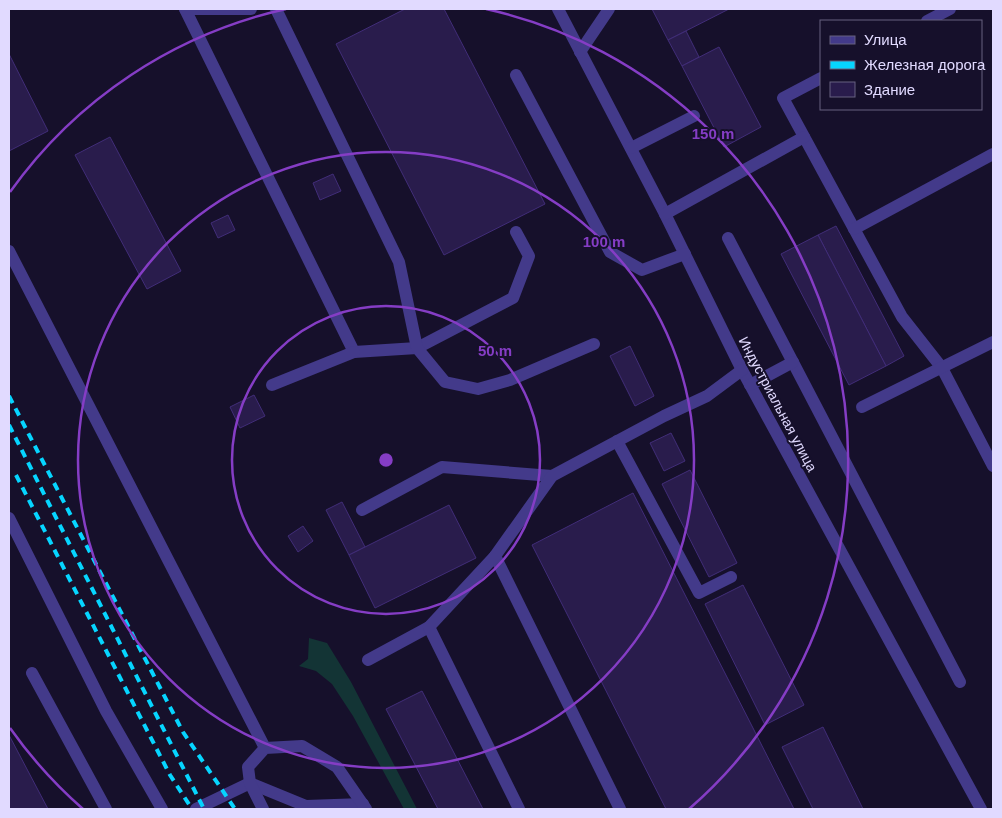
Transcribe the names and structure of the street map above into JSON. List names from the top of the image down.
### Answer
{
  "streets": {
    "street": ["Индустриальная улица"]
  },
  "legend": ["Улица", "Железная дорога", "Здание"],
  "rings": ["150 m", "100 m", "50 m"]
}
